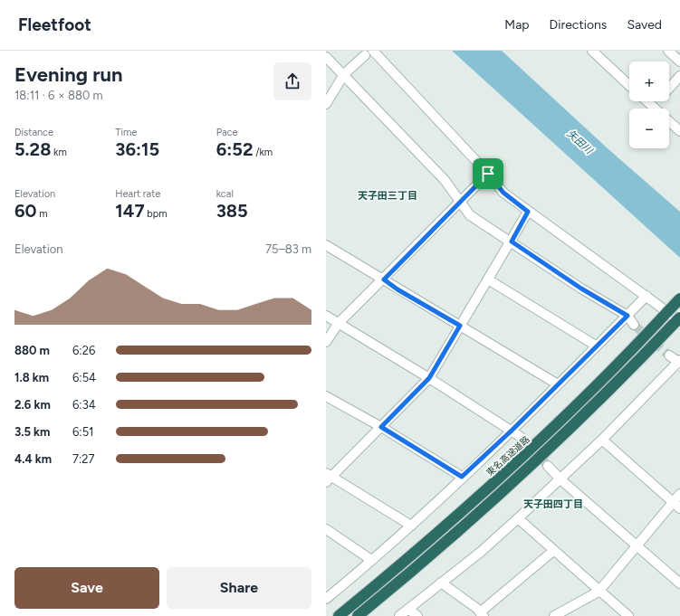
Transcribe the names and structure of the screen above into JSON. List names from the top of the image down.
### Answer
{
  "streets": {
    "highway": ["東名高速道路"]
  },
  "districts": ["天子田三丁目", "天子田四丁目"],
  "water": ["矢田川"],
  "page": {
    "header": "Fleetfoot",
    "nav": ["Map", "Directions", "Saved"],
    "heading": ["Evening run", "18:11 · 6 × 880 m"],
    "map_buttons": ["+", "−"],
    "stats": [
      ["Distance", "5.28 km"],
      ["Time", "36:15"],
      ["Pace", "6:52 /km"],
      ["Elevation", "60 m"],
      ["Heart rate", "147 bpm"],
      ["kcal", "385"]
    ],
    "chart": ["Elevation", "75–83 m"],
    "list": [
      {
        "name": "880 m",
        "note": "6:26"
      },
      {
        "name": "1.8 km",
        "note": "6:54"
      },
      {
        "name": "2.6 km",
        "note": "6:34"
      },
      {
        "name": "3.5 km",
        "note": "6:51"
      },
      {
        "name": "4.4 km",
        "note": "7:27"
      }
    ],
    "buttons": ["Save", "Share"]
  }
}
